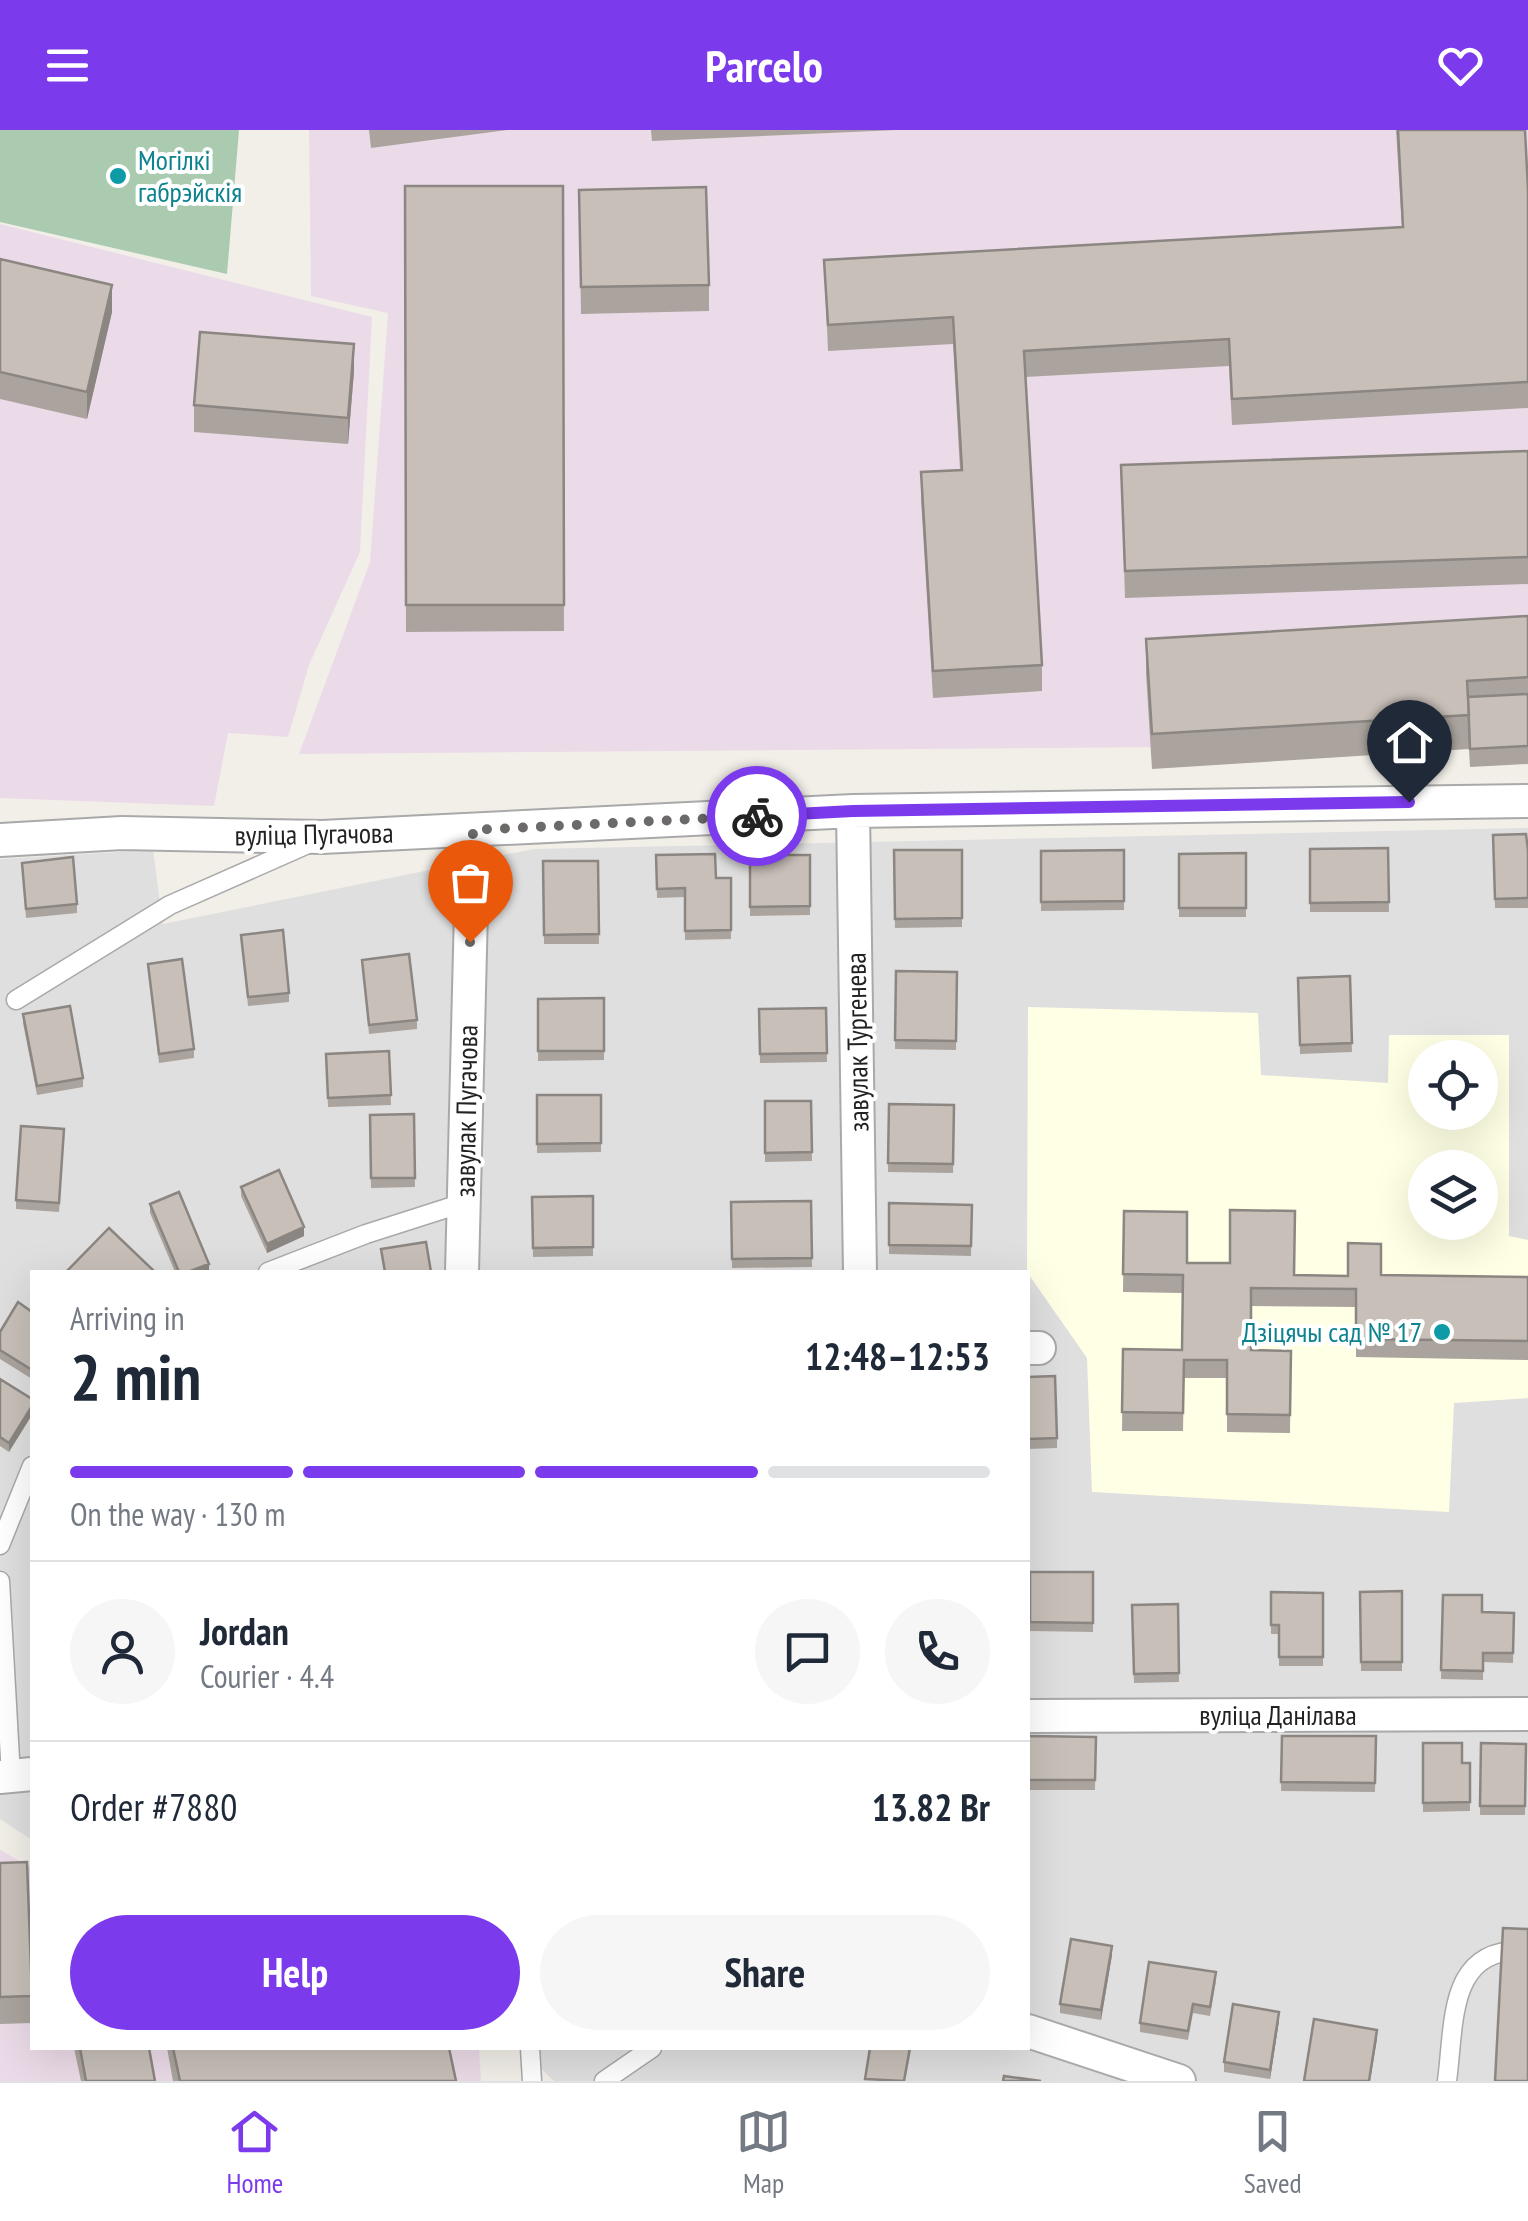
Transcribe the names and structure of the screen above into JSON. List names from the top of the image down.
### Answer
{
  "streets": {
    "street": [
      "вуліца Пугачова",
      "завулак Тургенева",
      "завулак Пугачова",
      "вуліца Данілава"
    ]
  },
  "crossings": [
    ["вуліца Пугачова", "завулак Тургенева"],
    ["вуліца Пугачова", "завулак Пугачова"]
  ],
  "places": ["Могілкі габрэйскія", "Дзіцячы сад № 17"],
  "page": {
    "header": "Parcelo",
    "heading": ["2 min", "Arriving in", "12:48–12:53"],
    "panel": [
      "Jordan",
      "Courier · 4.4",
      "Order #7880",
      "13.82 Br"
    ],
    "bar": "On the way · 130 m",
    "buttons": ["Help", "Share"],
    "tabs": ["Home", "Map", "Saved"]
  }
}
